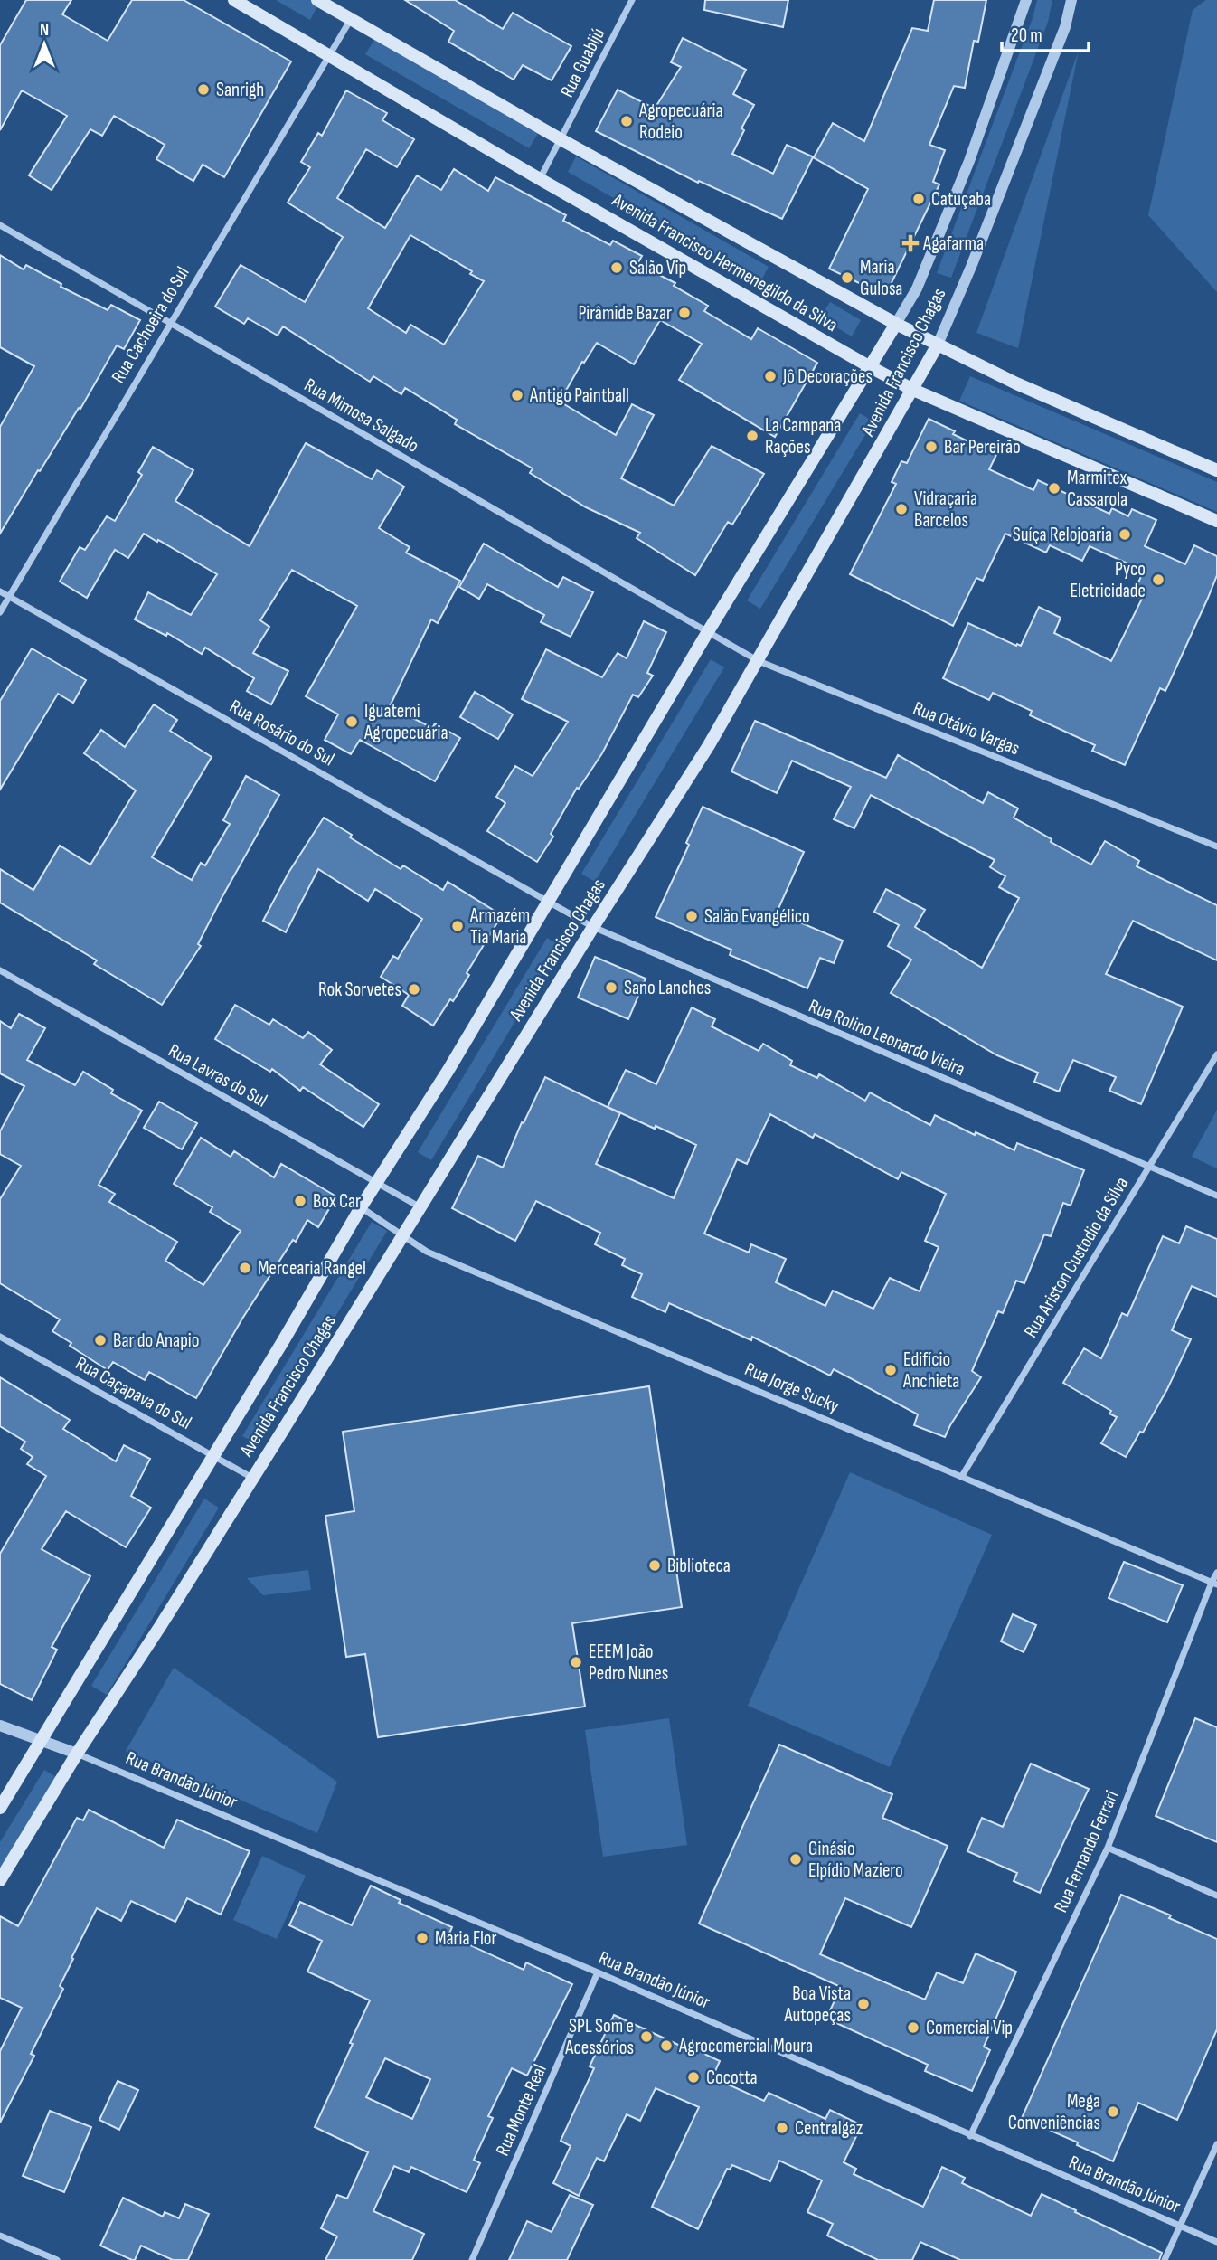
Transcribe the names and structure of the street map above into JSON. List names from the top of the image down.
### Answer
{
  "streets": {
    "main road": ["Avenida Francisco Hermenegildo da Silva", "Avenida Francisco Chagas"],
    "street": [
      "Rua Guabijú",
      "Rua Cachoeira do Sul",
      "Rua Mimosa Salgado",
      "Rua Otávio Vargas",
      "Rua Rosário do Sul",
      "Rua Rolino Leonardo Vieira",
      "Rua Lavras do Sul",
      "Rua Ariston Custodio da Silva",
      "Rua Jorge Sucky",
      "Rua Caçapava do Sul",
      "Rua Brandão Júnior",
      "Rua Fernando Ferrari",
      "Rua Monte Real"
    ]
  },
  "crossings": [
    ["Rua Guabijú", "Avenida Francisco Hermenegildo da Silva"],
    ["Avenida Francisco Hermenegildo da Silva", "Rua Cachoeira do Sul"],
    ["Avenida Francisco Hermenegildo da Silva", "Avenida Francisco Chagas"],
    ["Rua Cachoeira do Sul", "Rua Mimosa Salgado"],
    ["Rua Cachoeira do Sul", "Rua Rosário do Sul"],
    ["Avenida Francisco Chagas", "Rua Mimosa Salgado"],
    ["Avenida Francisco Chagas", "Rua Otávio Vargas"],
    ["Avenida Francisco Chagas", "Rua Rosário do Sul"],
    ["Avenida Francisco Chagas", "Rua Rolino Leonardo Vieira"],
    ["Avenida Francisco Chagas", "Rua Lavras do Sul"],
    ["Avenida Francisco Chagas", "Rua Jorge Sucky"],
    ["Avenida Francisco Chagas", "Rua Caçapava do Sul"],
    ["Avenida Francisco Chagas", "Rua Brandão Júnior"],
    ["Rua Mimosa Salgado", "Rua Otávio Vargas"],
    ["Rua Rosário do Sul", "Rua Rolino Leonardo Vieira"],
    ["Rua Rolino Leonardo Vieira", "Rua Ariston Custodio da Silva"],
    ["Rua Ariston Custodio da Silva", "Rua Jorge Sucky"],
    ["Rua Jorge Sucky", "Rua Fernando Ferrari"],
    ["Rua Brandão Júnior", "Rua Fernando Ferrari"],
    ["Rua Brandão Júnior", "Rua Monte Real"]
  ],
  "places": {
    "other": [
      "Sanrigh",
      "Agropecuária Rodeio",
      "Catuçaba",
      "Salão Vip",
      "Maria Gulosa",
      "Pirâmide Bazar",
      "Jô Decorações",
      "Antigo Paintball",
      "La Campana Rações",
      "Bar Pereirão",
      "Marmitex Cassarola",
      "Vidraçaria Barcelos",
      "Suíça Relojoaria",
      "Pyco Eletricidade",
      "Iguatemi Agropecuária",
      "Salão Evangélico",
      "Armazém Tia Maria",
      "Sano Lanches",
      "Rok Sorvetes",
      "Box Car",
      "Mercearia Rangel",
      "Bar do Anapio",
      "Edifício Anchieta",
      "Biblioteca",
      "EEEM João Pedro Nunes",
      "Ginásio Elpídio Maziero",
      "Maria Flor",
      "Boa Vista Autopeças",
      "Comercial Vip",
      "SPL Som e Acessórios",
      "Agrocomercial Moura",
      "Cocotta",
      "Mega Conveniências",
      "Centralgaz"
    ],
    "health": ["Agafarma"]
  },
  "scale_bar": "20 m",
  "north": "top"
}
